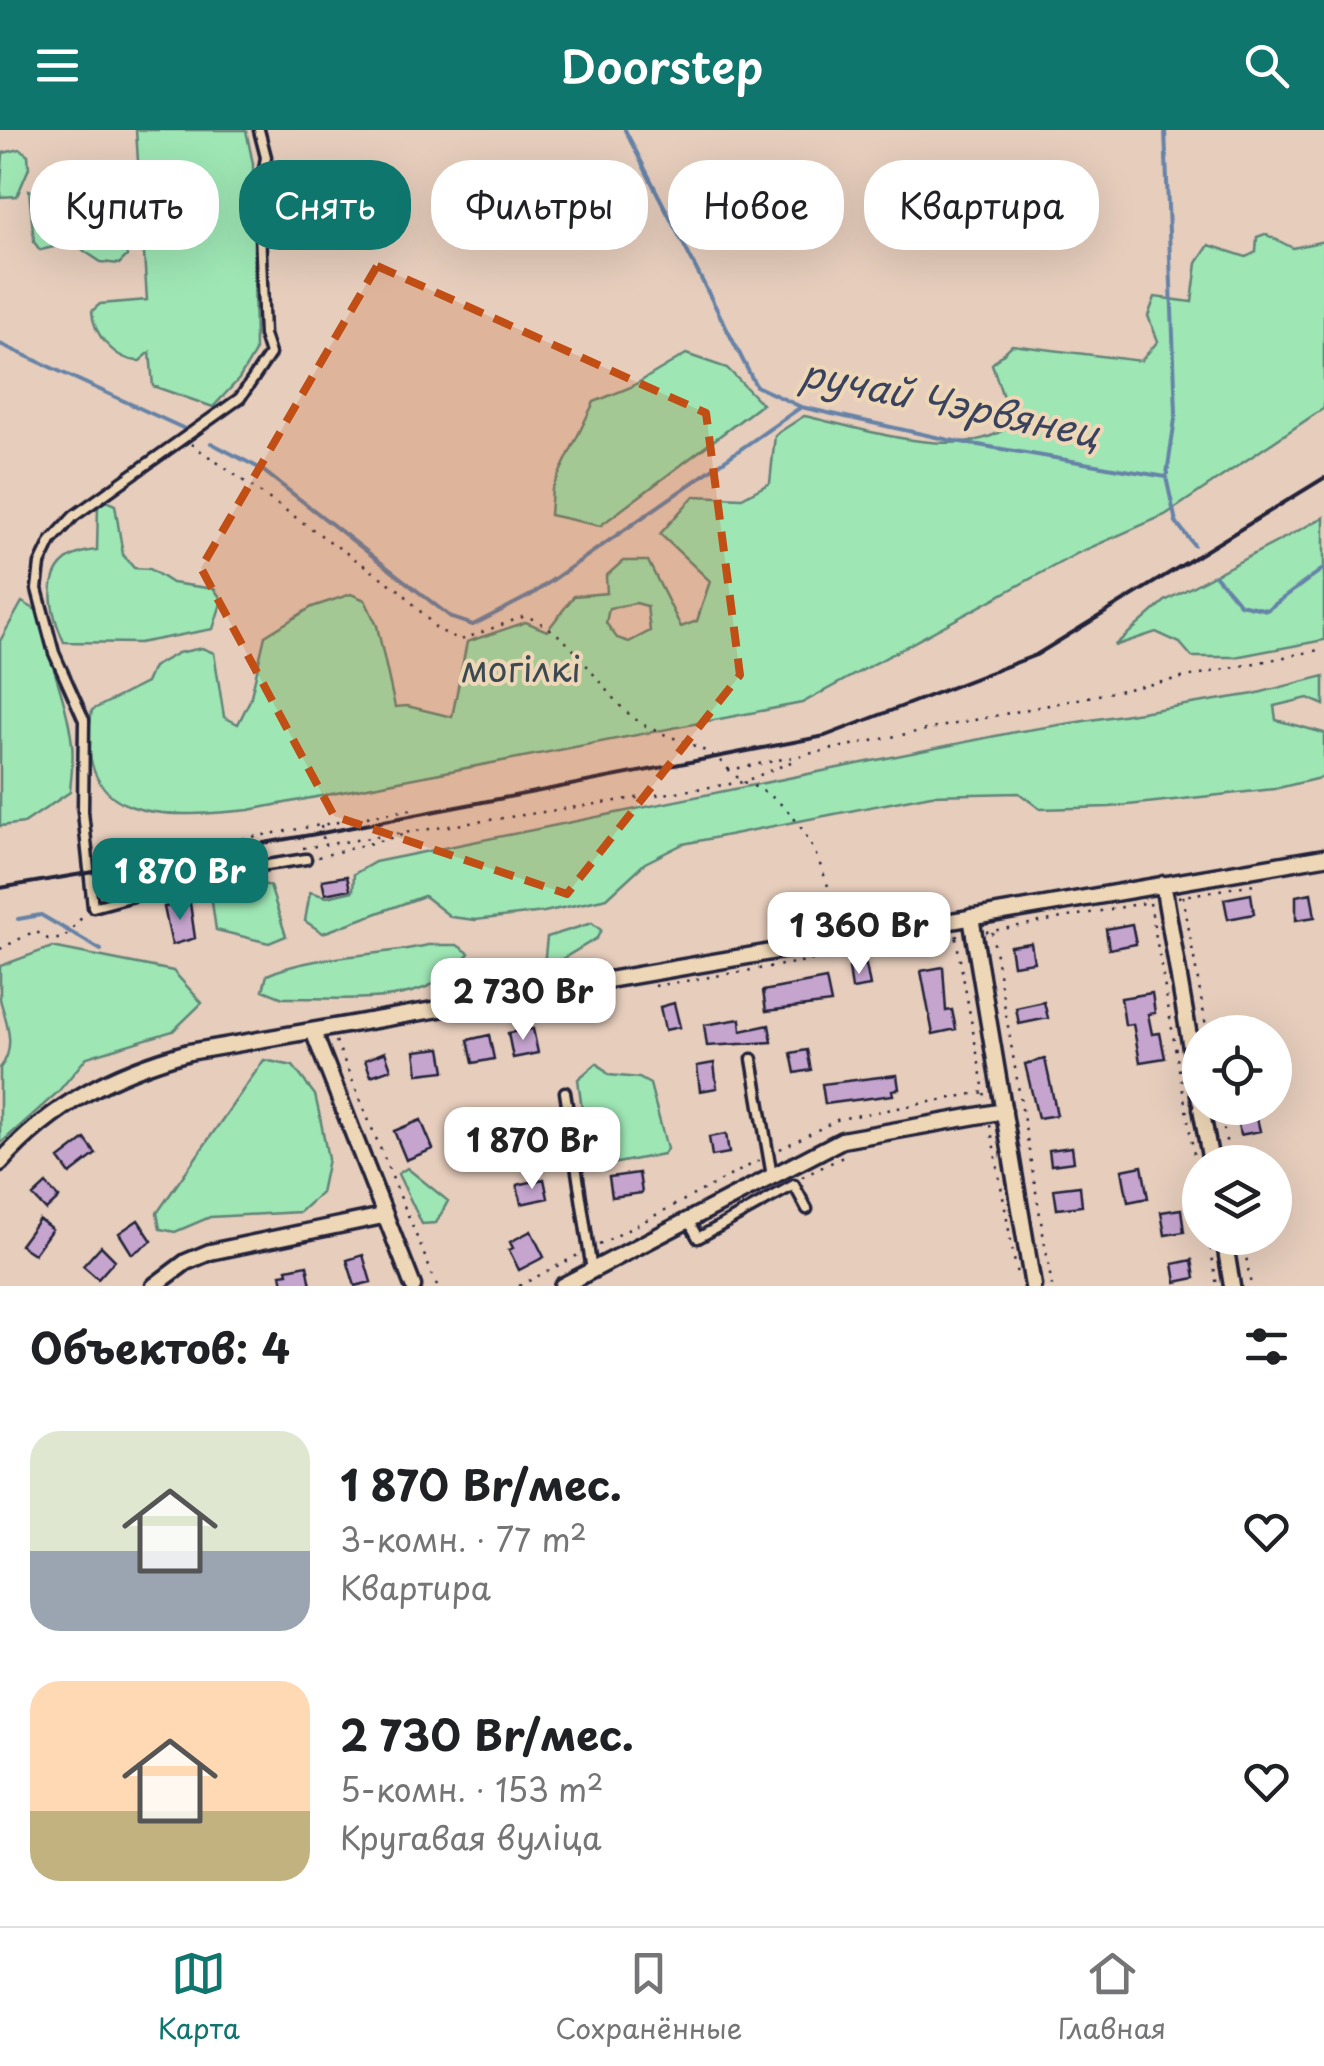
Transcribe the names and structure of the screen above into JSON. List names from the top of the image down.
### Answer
{
  "water": ["ручай Чэрвянец"],
  "parks": ["могілкі"],
  "page": {
    "header": "Doorstep",
    "chip": [
      "Купить",
      "Снять",
      "Фильтры",
      "Новое",
      "Квартира"
    ],
    "price": [
      "1 870 Br",
      "1 360 Br",
      "2 730 Br",
      "1 870 Br"
    ],
    "heading": "Объектов: 4",
    "list": [
      {
        "name": "1 870 Br/мес.",
        "note": "3-комн. · 77 m² · Квартира"
      },
      {
        "name": "2 730 Br/мес.",
        "note": "5-комн. · 153 m² · Кругавая вуліца"
      }
    ],
    "tabs": ["Карта", "Сохранённые", "Главная"]
  }
}
